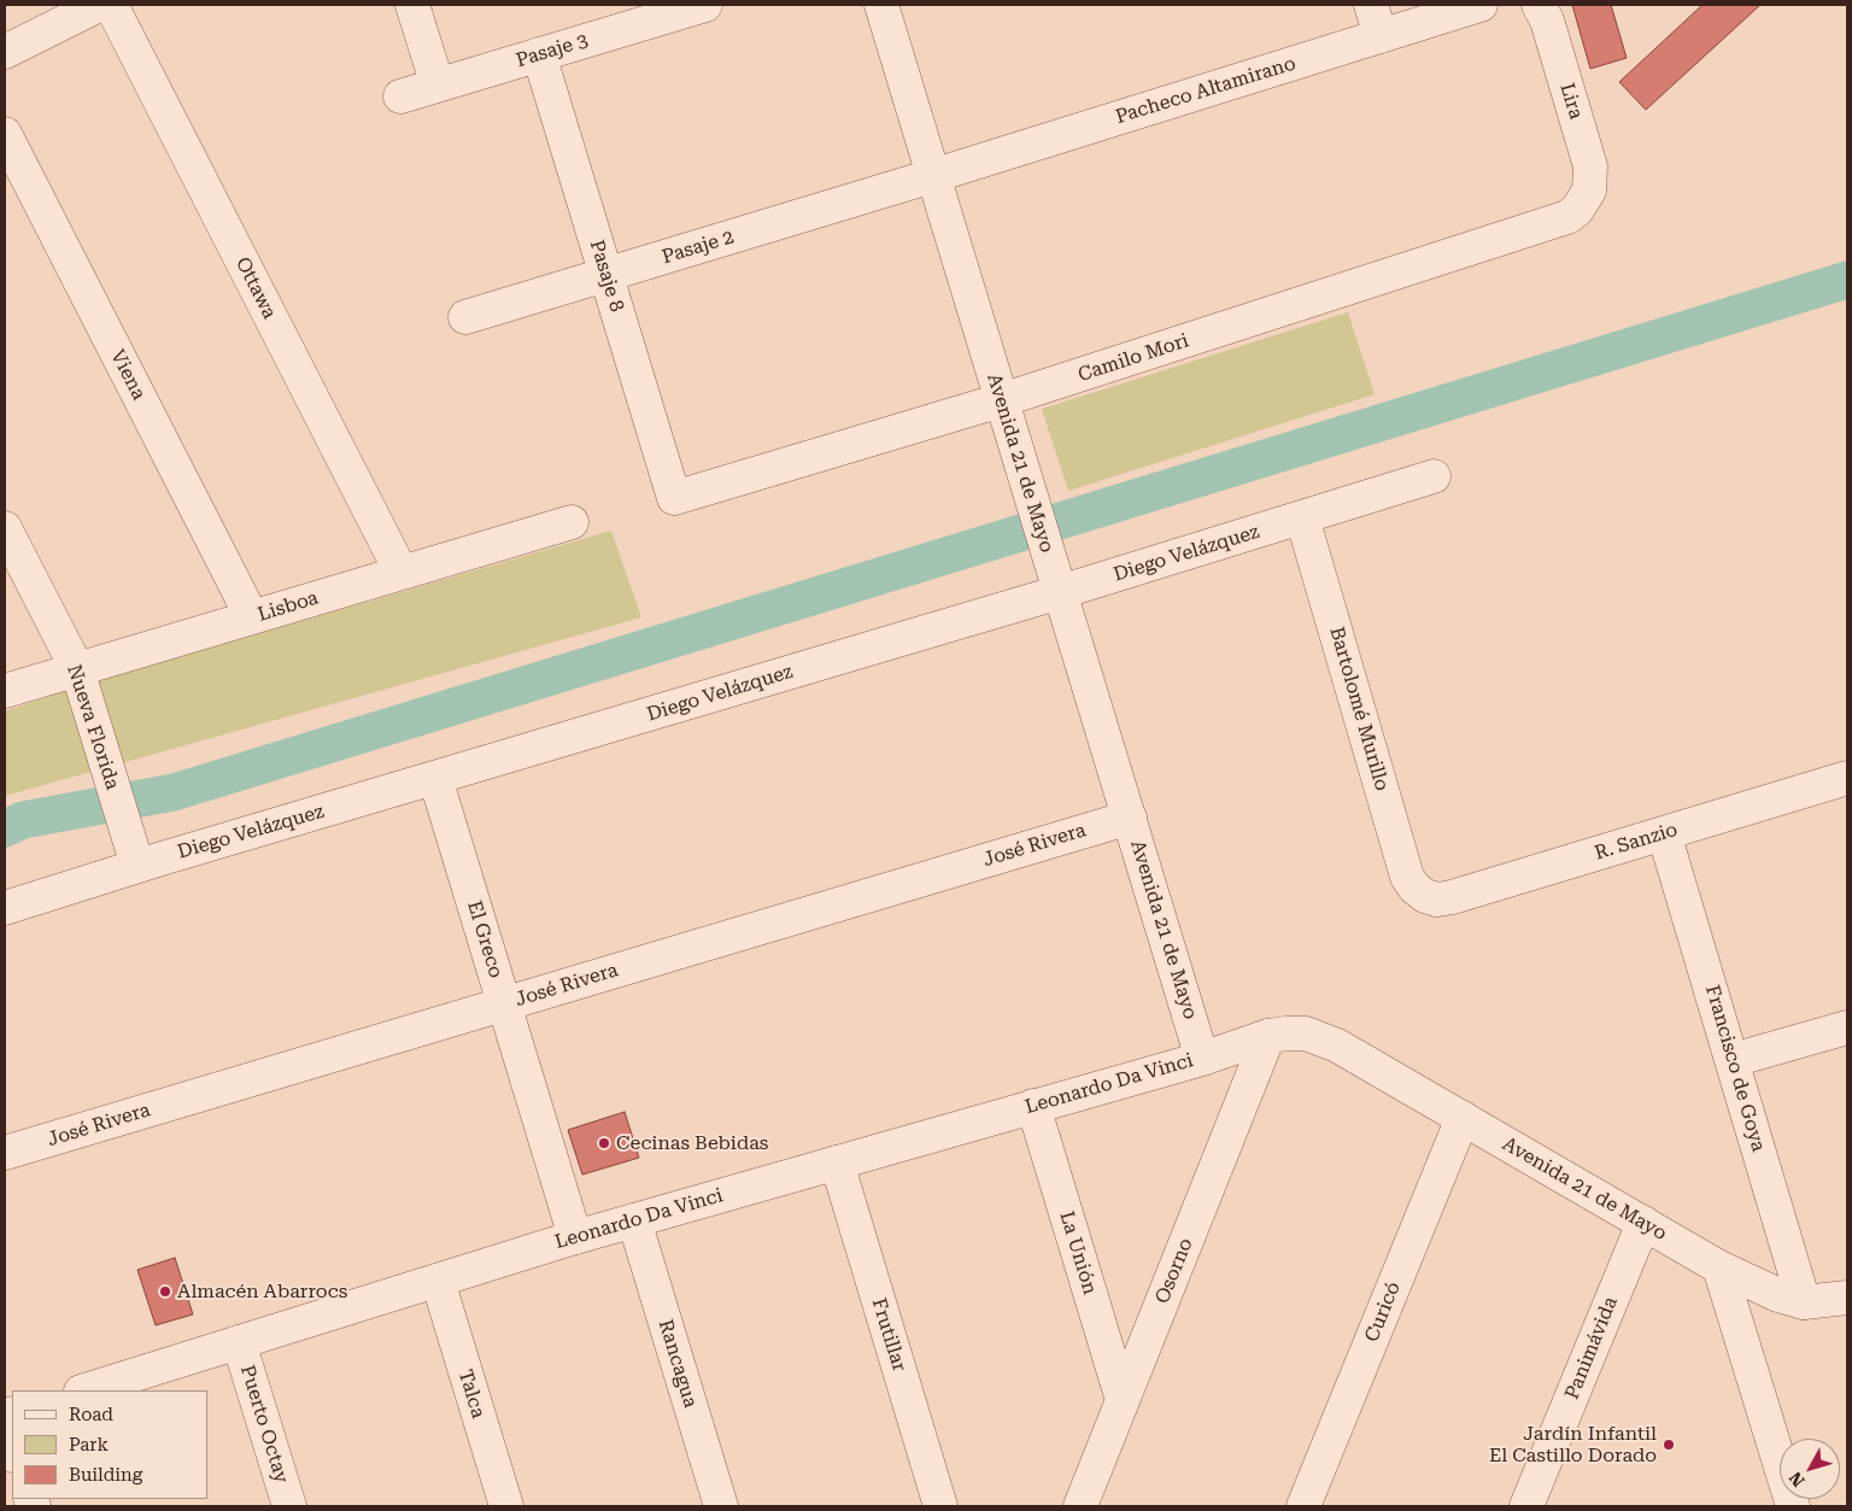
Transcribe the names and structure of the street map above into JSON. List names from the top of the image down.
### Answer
{
  "streets": {
    "street": [
      "Pasaje 3",
      "Pacheco Altamirano",
      "Lira",
      "Pasaje 2",
      "Pasaje 8",
      "Ottawa",
      "Camilo Mori",
      "Viena",
      "Avenida 21 de Mayo",
      "Diego Velázquez",
      "Lisboa",
      "Bartolomé Murillo",
      "Nueva Florida",
      "R. Sanzio",
      "José Rivera",
      "El Greco",
      "Francisco de Goya",
      "Leonardo Da Vinci",
      "La Unión",
      "Osorno",
      "Curicó",
      "Frutillar",
      "Panimávida",
      "Rancagua",
      "Talca",
      "Puerto Octay"
    ]
  },
  "crossings": [
    ["Pasaje 3", "Pasaje 8"],
    ["Pacheco Altamirano", "Pasaje 2"],
    ["Pacheco Altamirano", "Avenida 21 de Mayo"],
    ["Lira", "Camilo Mori"],
    ["Pasaje 2", "Pasaje 8"],
    ["Pasaje 2", "Avenida 21 de Mayo"],
    ["Pasaje 8", "Camilo Mori"],
    ["Ottawa", "Lisboa"],
    ["Camilo Mori", "Avenida 21 de Mayo"],
    ["Viena", "Lisboa"],
    ["Avenida 21 de Mayo", "Diego Velázquez"],
    ["Avenida 21 de Mayo", "José Rivera"],
    ["Avenida 21 de Mayo", "Francisco de Goya"],
    ["Avenida 21 de Mayo", "Leonardo Da Vinci"],
    ["Avenida 21 de Mayo", "Osorno"],
    ["Avenida 21 de Mayo", "Curicó"],
    ["Avenida 21 de Mayo", "Panimávida"],
    ["Diego Velázquez", "Bartolomé Murillo"],
    ["Diego Velázquez", "Nueva Florida"],
    ["Diego Velázquez", "El Greco"],
    ["Lisboa", "Nueva Florida"],
    ["Bartolomé Murillo", "R. Sanzio"],
    ["R. Sanzio", "Francisco de Goya"],
    ["José Rivera", "El Greco"],
    ["El Greco", "Leonardo Da Vinci"],
    ["Leonardo Da Vinci", "La Unión"],
    ["Leonardo Da Vinci", "Frutillar"],
    ["Leonardo Da Vinci", "Rancagua"],
    ["Leonardo Da Vinci", "Talca"],
    ["Leonardo Da Vinci", "Puerto Octay"],
    ["La Unión", "Osorno"]
  ],
  "places": ["Cecinas Bebidas", "Almacén Abarrocs", "Jardín Infantil El Castillo Dorado"],
  "legend": ["Road", "Park", "Building"],
  "north": "bottom left"
}
